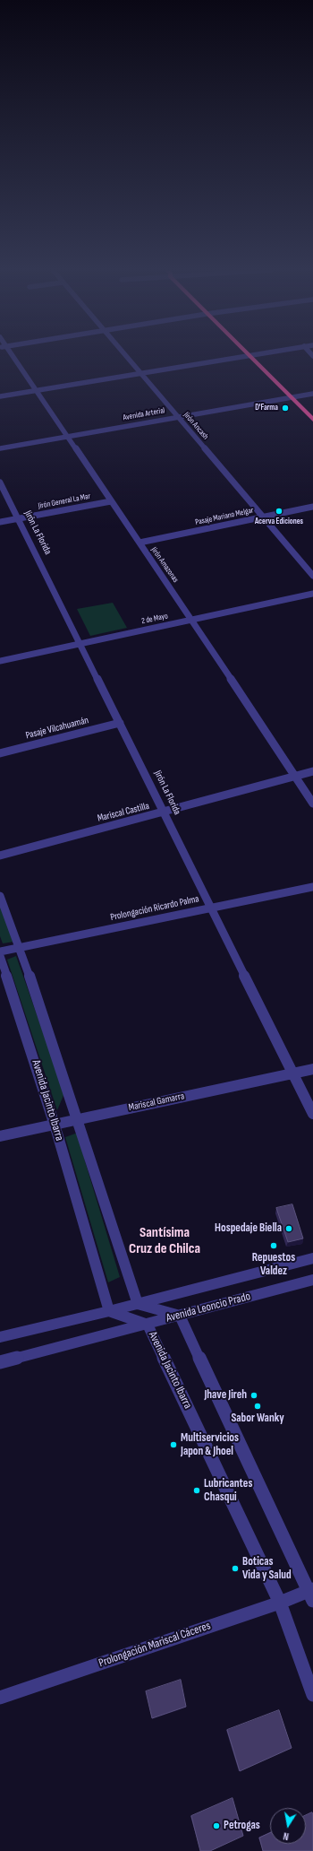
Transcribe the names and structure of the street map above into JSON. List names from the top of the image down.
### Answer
{
  "streets": {
    "street": [
      "Avenida Arterial",
      "Jirón Ancash",
      "Jirón General La Mar",
      "Pasaje Mariano Melgar",
      "Jirón La Florida",
      "Jirón Amazonas",
      "2 de Mayo",
      "Pasaje Vilcahuamán",
      "Mariscal Castilla",
      "Prolongación Ricardo Palma",
      "Avenida Jacinto Ibarra",
      "Mariscal Gamarra",
      "Avenida Leoncio Prado",
      "Prolongación Mariscal Cáceres"
    ]
  },
  "crossings": [
    ["Avenida Arterial", "Jirón Ancash"],
    ["Avenida Arterial", "Jirón Amazonas"],
    ["Jirón Ancash", "Pasaje Mariano Melgar"],
    ["Jirón General La Mar", "Jirón La Florida"],
    ["Jirón General La Mar", "Jirón Amazonas"],
    ["Pasaje Mariano Melgar", "Jirón Amazonas"],
    ["Jirón La Florida", "2 de Mayo"],
    ["Jirón La Florida", "Pasaje Vilcahuamán"],
    ["Jirón La Florida", "Mariscal Castilla"],
    ["Jirón La Florida", "Prolongación Ricardo Palma"],
    ["Jirón La Florida", "Mariscal Gamarra"],
    ["Jirón Amazonas", "2 de Mayo"],
    ["Jirón Amazonas", "Mariscal Castilla"],
    ["Avenida Jacinto Ibarra", "Mariscal Gamarra"],
    ["Avenida Jacinto Ibarra", "Avenida Leoncio Prado"],
    ["Avenida Jacinto Ibarra", "Prolongación Mariscal Cáceres"]
  ],
  "districts": ["Santísima Cruz de Chilca"],
  "places": [
    "D'Farma",
    "Acerva Ediciones",
    "Hospedaje Biella",
    "Repuestos Valdez",
    "Jhave Jireh",
    "Sabor Wanky",
    "Multiservicios Japon & Jhoel",
    "Lubricantes Chasqui",
    "Boticas Vida y Salud",
    "Petrogas"
  ],
  "north": "bottom"
}
